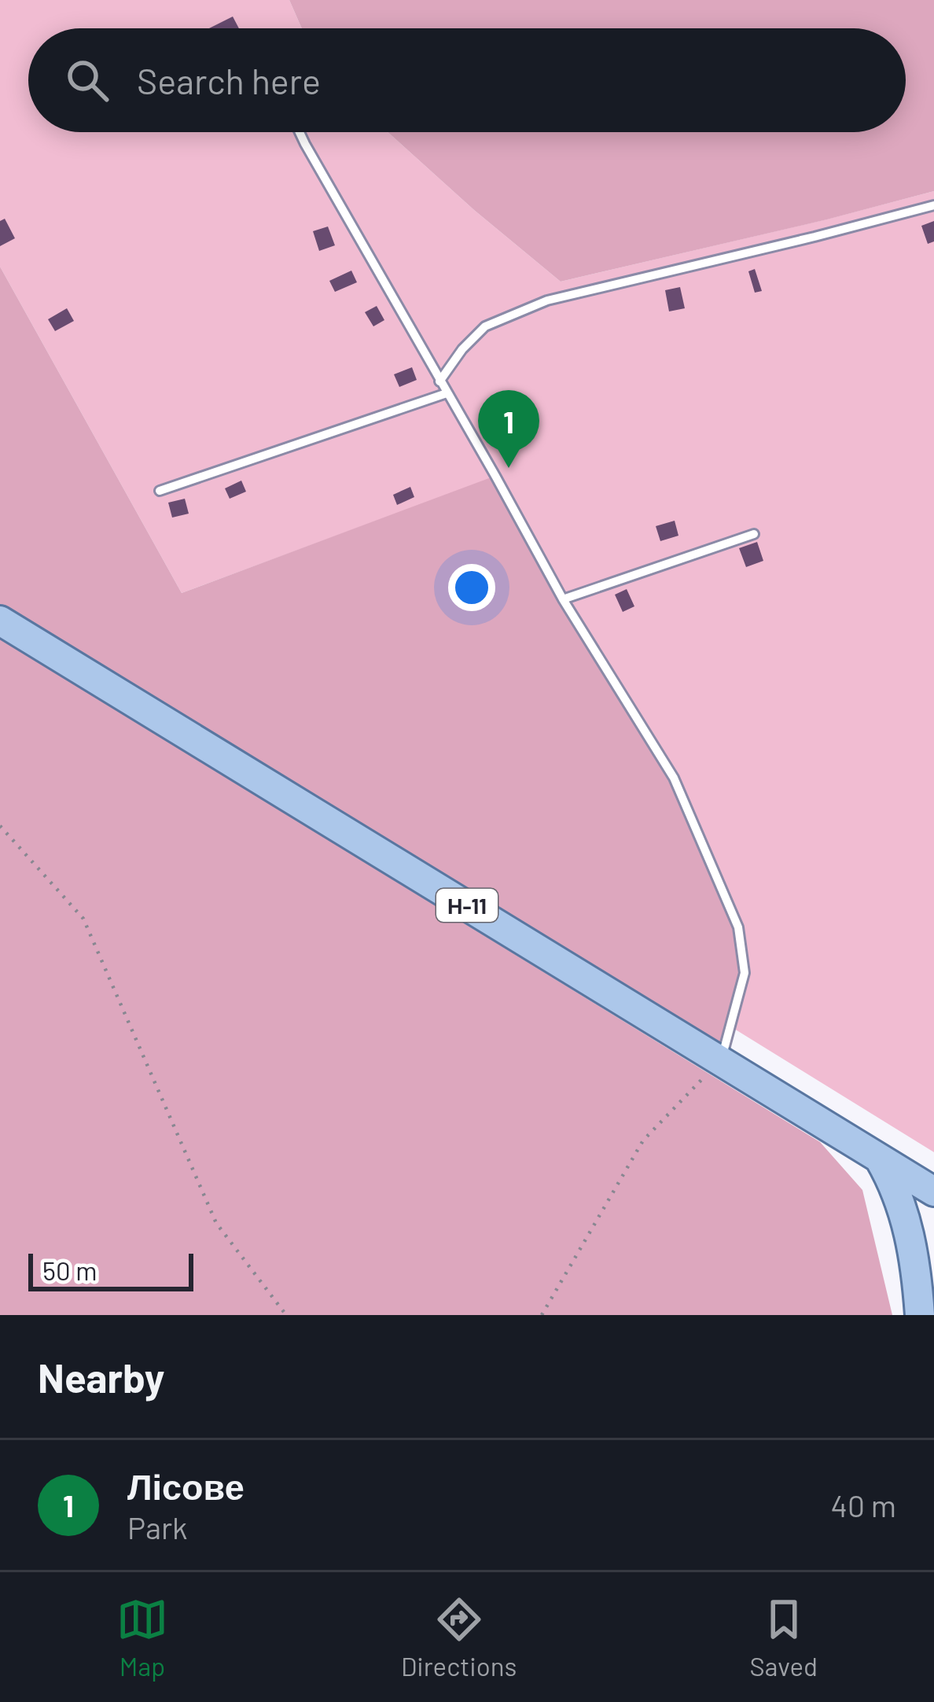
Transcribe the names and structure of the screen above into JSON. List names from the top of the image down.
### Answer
{
  "streets": {
    "main road": ["Н-11"]
  },
  "scale_bar": "50 m",
  "page": {
    "search": "Search here",
    "pins": "1",
    "scale": "50 m",
    "heading": "Nearby",
    "list": [
      {
        "mark": "1",
        "name": "Лісове",
        "note": "Park",
        "value": "40 m"
      }
    ],
    "nav": ["Map", "Directions", "Saved"]
  }
}
